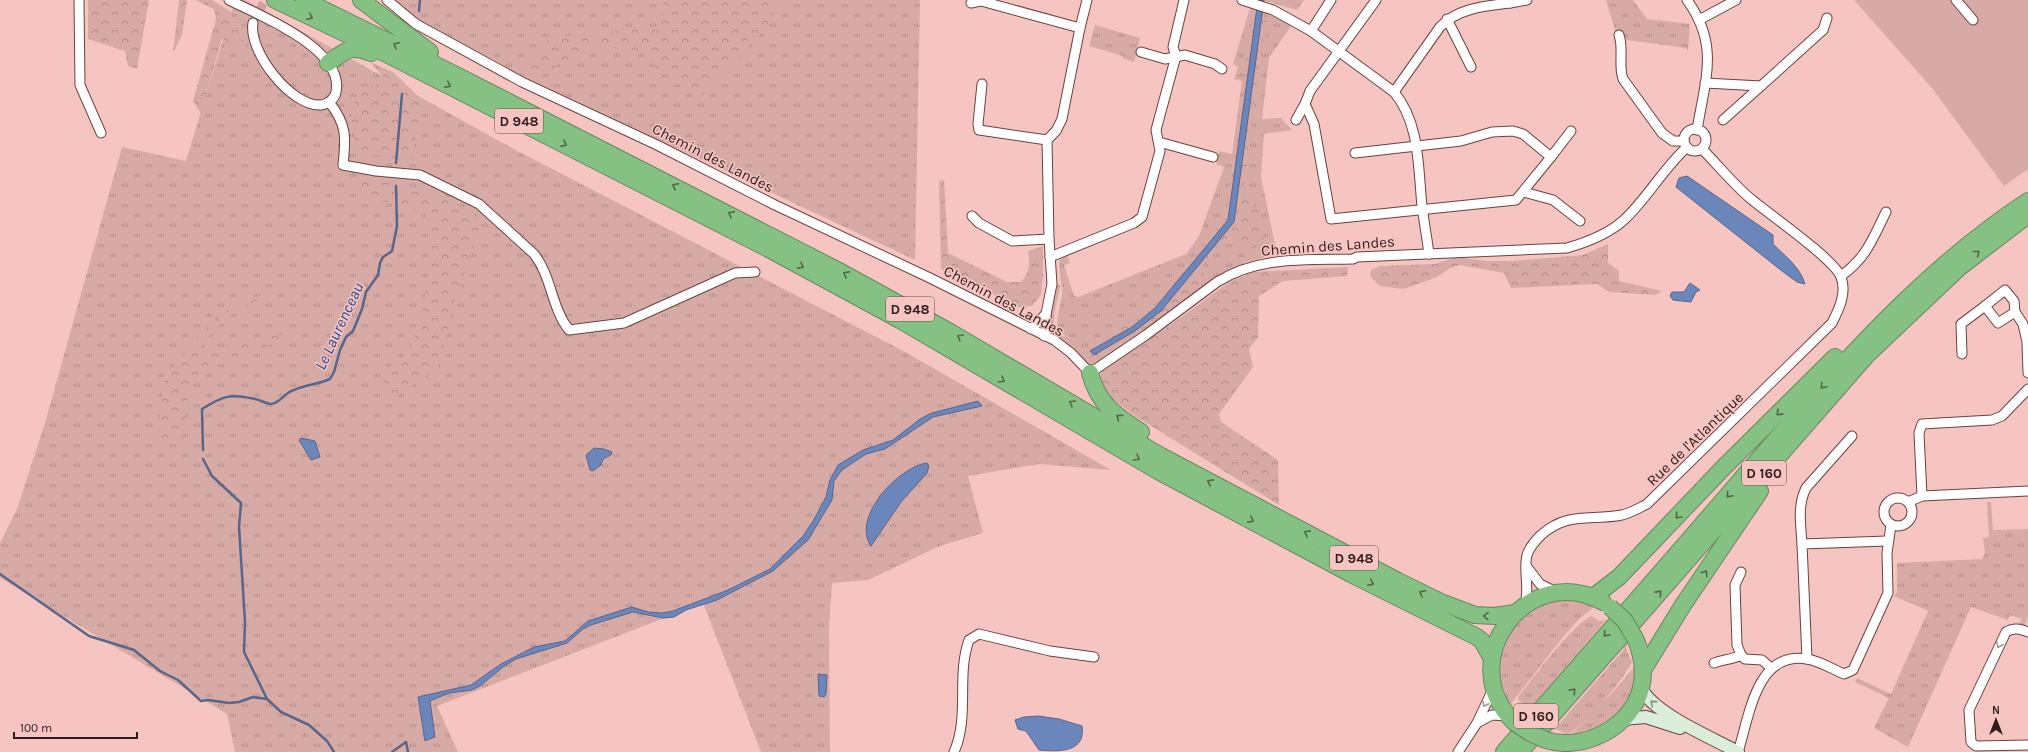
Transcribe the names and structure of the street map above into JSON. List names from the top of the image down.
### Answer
{
  "streets": {
    "highway": ["D 948", "D 160"],
    "street": ["Chemin des Landes", "Rue de l'Atlantique"]
  },
  "crossings": [
    ["D 948", "Rue de l'Atlantique"]
  ],
  "water": ["Le Laurenceau"],
  "scale_bar": "100 m",
  "north": "top"
}
